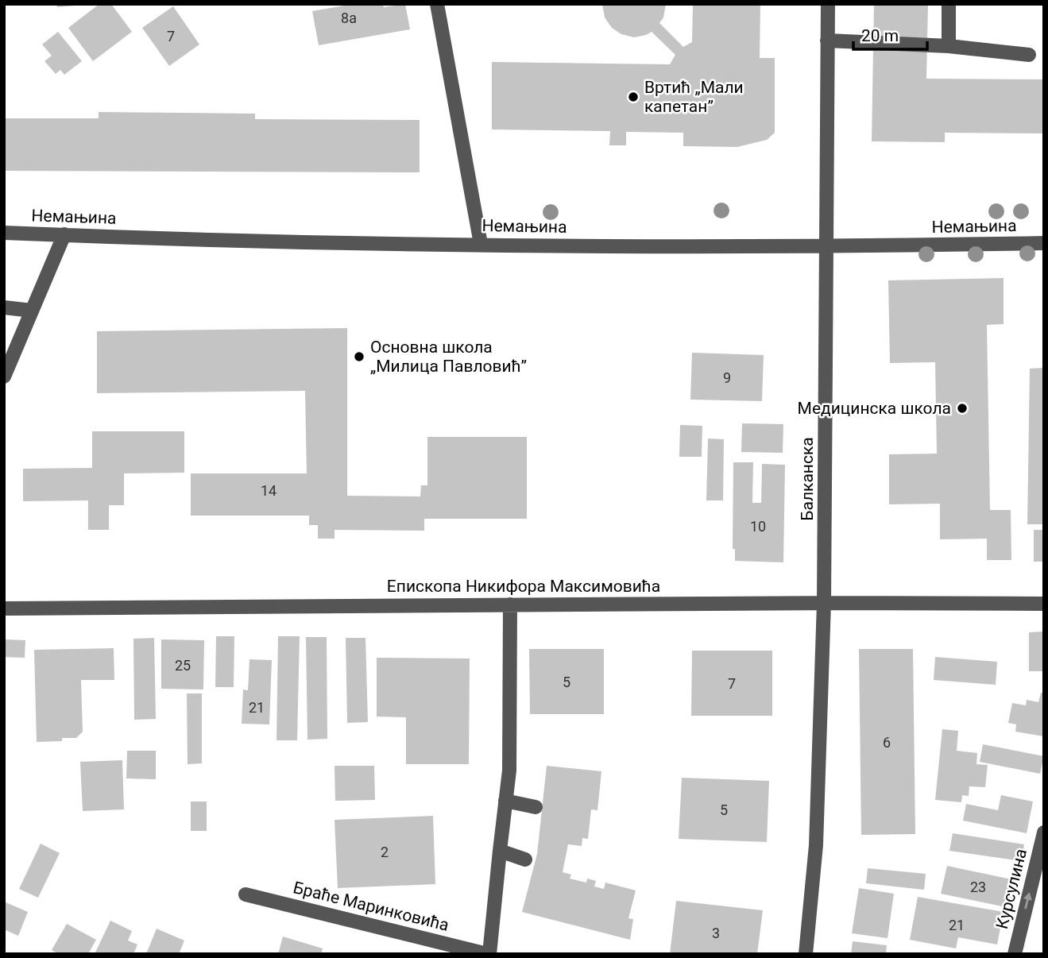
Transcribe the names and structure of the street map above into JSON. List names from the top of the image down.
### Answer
{
  "streets": {
    "street": [
      "Немањина",
      "Балканска",
      "Епископа Никифора Максимовића",
      "Курсулина",
      "Браће Маринковића"
    ]
  },
  "crossings": [
    ["Немањина", "Балканска"],
    ["Балканска", "Епископа Никифора Максимовића"]
  ],
  "one_way": ["Курсулина"],
  "places": ["Вртић „Мали капетан”", "Основна школа „Милица Павловић”", "Медицинска школа"],
  "house_numbers": [
    "8a",
    "7",
    "9",
    "14",
    "10",
    "25",
    "5",
    "7",
    "21",
    "6",
    "5",
    "2",
    "23",
    "21",
    "3"
  ],
  "scale_bar": "20 m"
}
